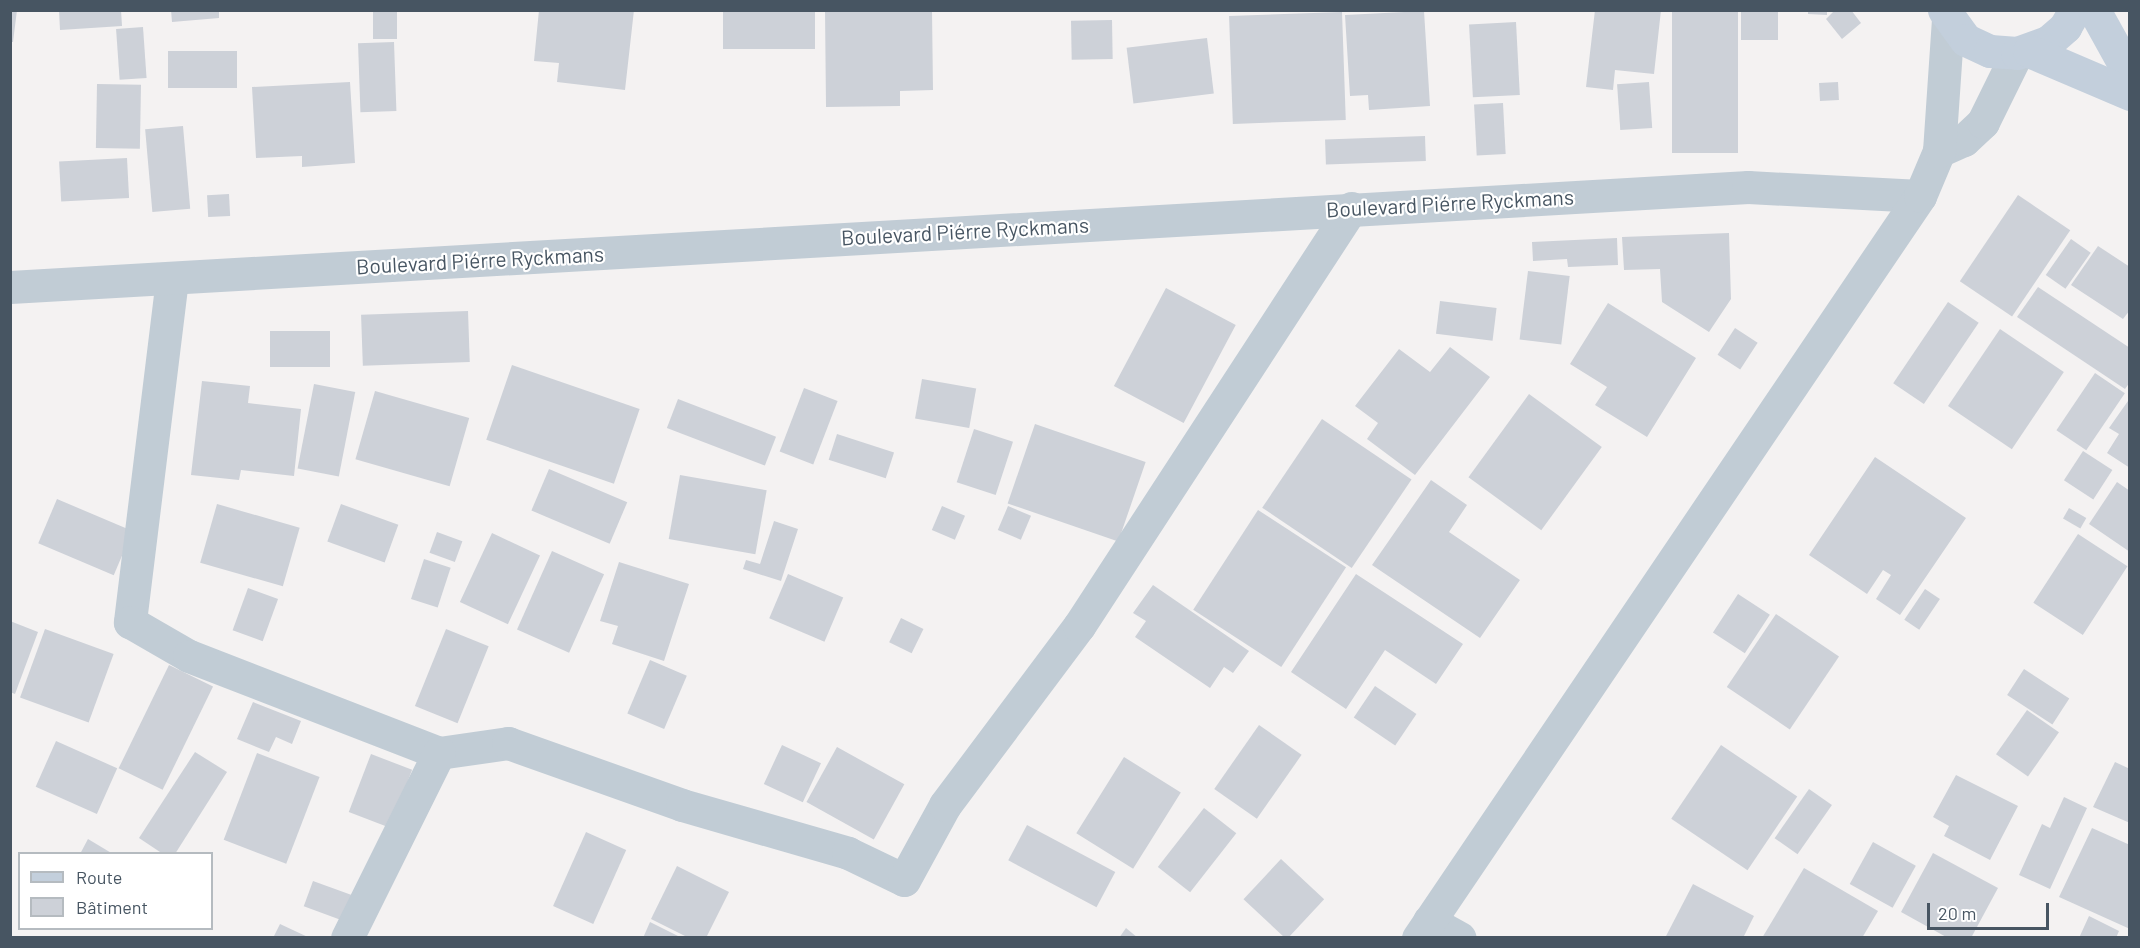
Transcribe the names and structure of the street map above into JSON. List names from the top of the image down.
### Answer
{
  "streets": {
    "street": ["Boulevard Piérre Ryckmans"]
  },
  "legend": ["Route", "Bâtiment"],
  "scale_bar": "20 m"
}
